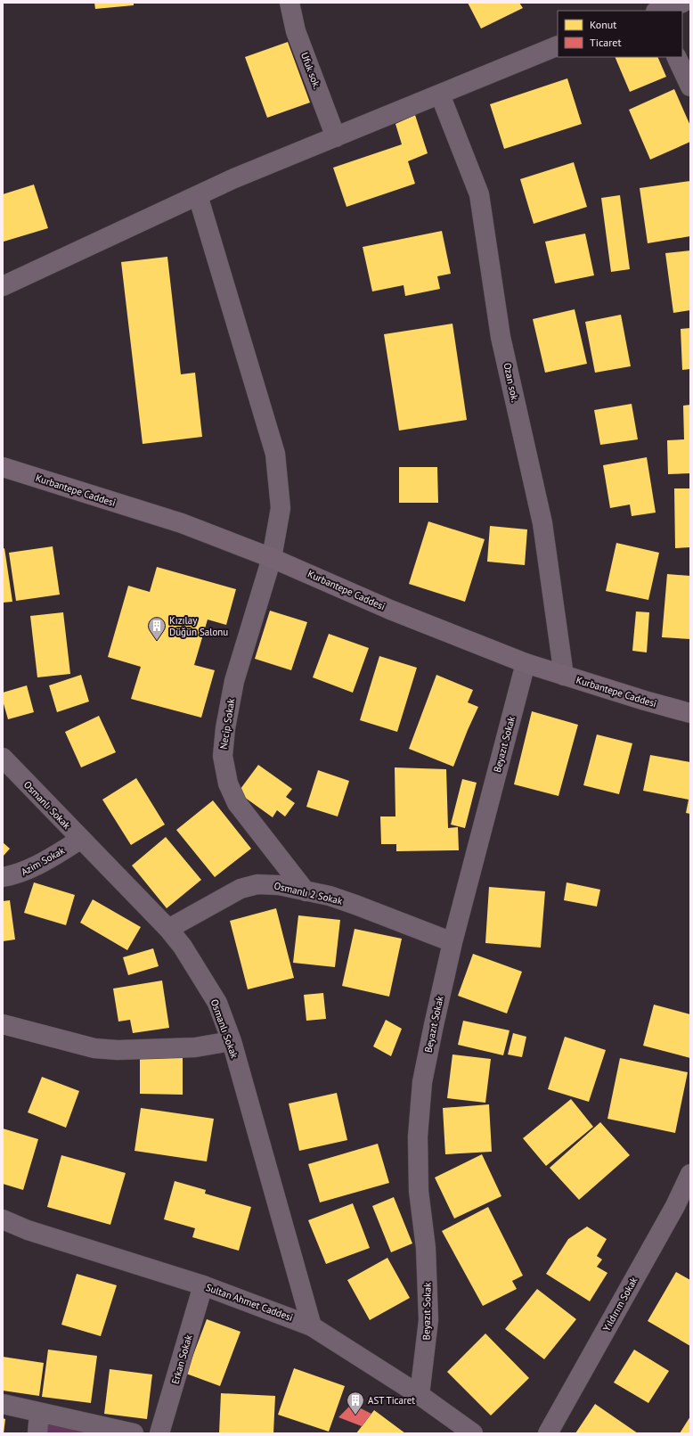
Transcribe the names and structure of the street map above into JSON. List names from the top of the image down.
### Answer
{
  "streets": {
    "main road": ["Kurbantepe Caddesi"],
    "street": [
      "Ufuk sok.",
      "Ozan sok.",
      "Necip Sokak",
      "Beyazıt Sokak",
      "Osmanlı Sokak",
      "Azim Sokak",
      "Osmanlı 2 Sokak",
      "Sultan Ahmet Caddesi",
      "Yıldırım Sokak",
      "Erkan Sokak"
    ]
  },
  "crossings": [
    ["Ozan sok.", "Kurbantepe Caddesi"],
    ["Kurbantepe Caddesi", "Necip Sokak"],
    ["Kurbantepe Caddesi", "Beyazıt Sokak"],
    ["Necip Sokak", "Osmanlı 2 Sokak"],
    ["Beyazıt Sokak", "Osmanlı 2 Sokak"],
    ["Beyazıt Sokak", "Sultan Ahmet Caddesi"],
    ["Osmanlı Sokak", "Azim Sokak"],
    ["Osmanlı Sokak", "Osmanlı 2 Sokak"],
    ["Osmanlı Sokak", "Sultan Ahmet Caddesi"],
    ["Sultan Ahmet Caddesi", "Erkan Sokak"]
  ],
  "places": {
    "building": ["Kızılay Düğün Salonu", "AST Ticaret"]
  },
  "legend": ["Konut", "Ticaret"]
}
